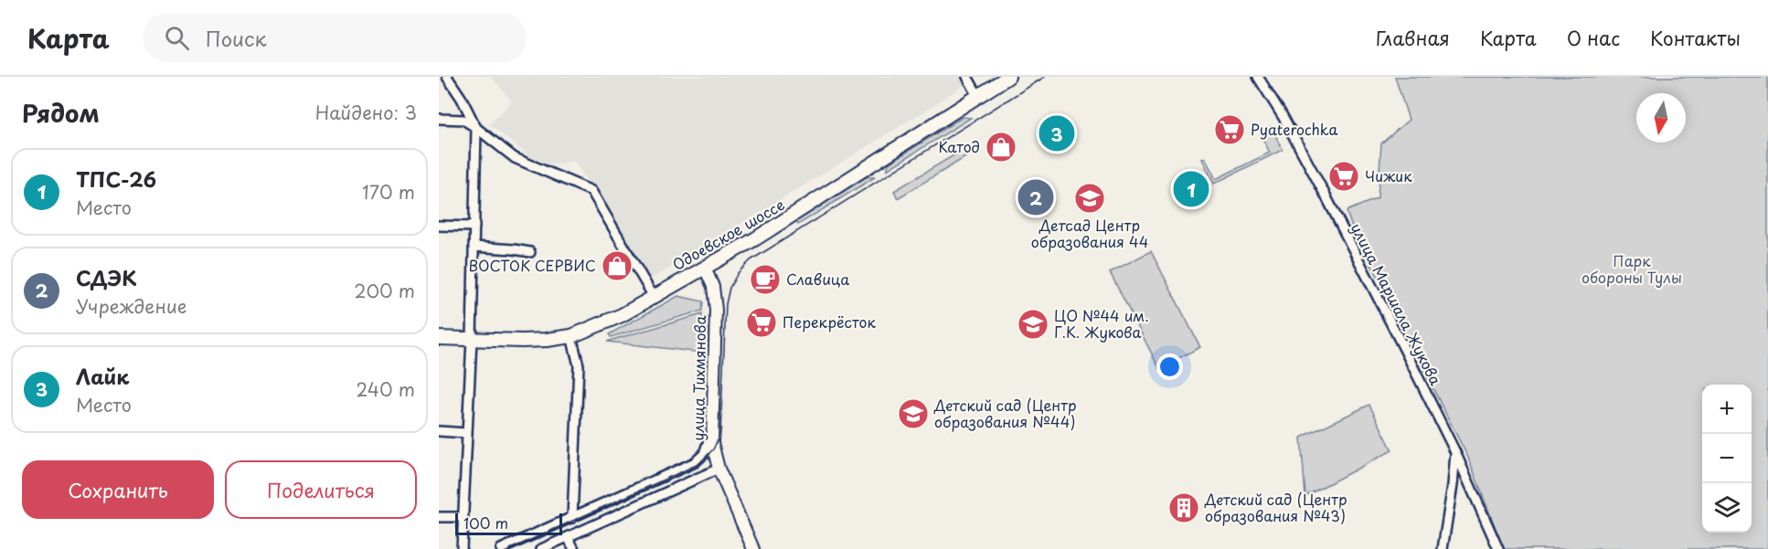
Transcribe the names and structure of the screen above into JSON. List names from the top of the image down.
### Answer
{
  "streets": {
    "main road": ["Одоевское шоссе"],
    "street": ["улица Маршала Жукова", "улица Тихмянова"]
  },
  "crossings": [
    ["Одоевское шоссе", "улица Тихмянова"]
  ],
  "parks": ["Парк обороны Тулы"],
  "places": {
    "supermarket": ["Pyaterochka", "Чижик", "Перекрёсток"],
    "shop": ["Катод", "ВОСТОК СЕРВИС"],
    "school or university": ["Детсад Центр образования 44", "ЦО №44 им. Г.К. Жукова", "Детский сад (Центр образования №44)"],
    "cafe": ["Славица"],
    "building": ["Детский сад (Центр образования №43)"]
  },
  "scale_bar": "100 m",
  "north": "bottom",
  "page": {
    "header": "Карта",
    "search": "Поиск",
    "nav": [
      "Главная",
      "Карта",
      "О нас",
      "Контакты"
    ],
    "heading": ["Рядом", "Найдено: 3"],
    "pins": ["3", "1", "2"],
    "list": [
      {
        "mark": "1",
        "name": "ТПС-26",
        "note": "Место",
        "value": "170 m"
      },
      {
        "mark": "2",
        "name": "СДЭК",
        "note": "Учреждение",
        "value": "200 m"
      },
      {
        "mark": "3",
        "name": "Лайк",
        "note": "Место",
        "value": "240 m"
      }
    ],
    "map_buttons": ["+", "−"],
    "buttons": ["Сохранить", "Поделиться"],
    "scale": "100 m"
  }
}
